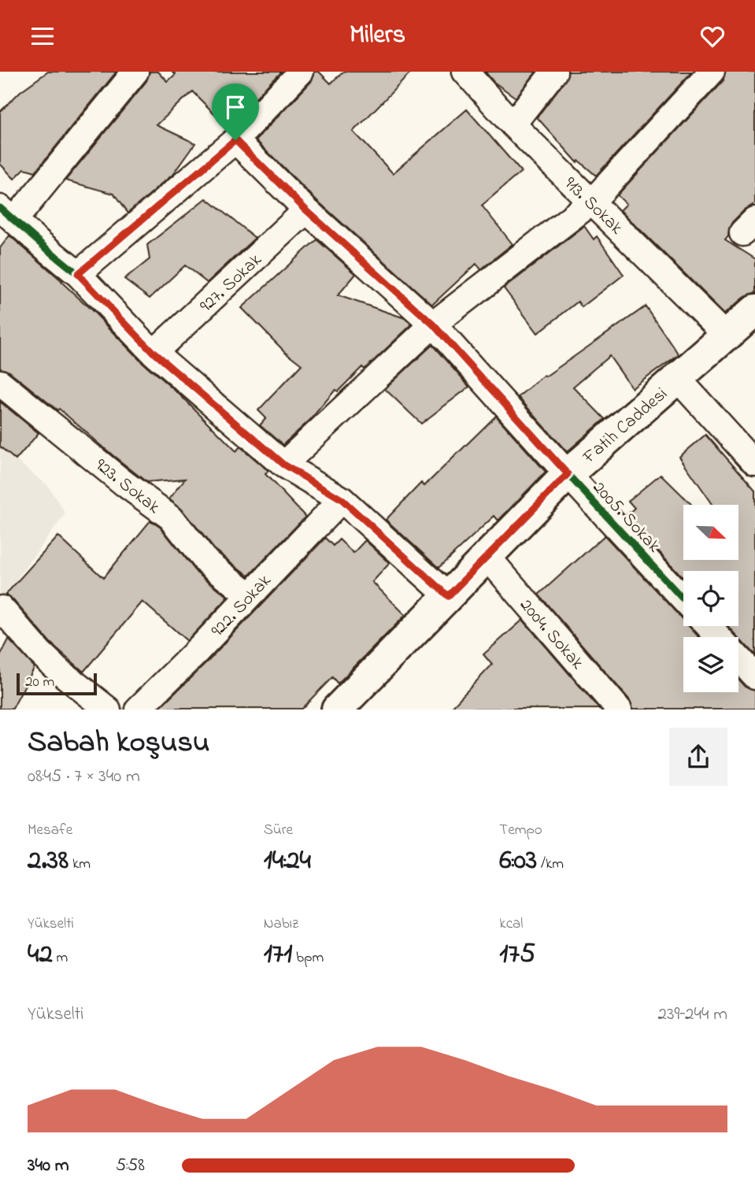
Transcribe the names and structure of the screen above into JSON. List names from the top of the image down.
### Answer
{
  "streets": {
    "main road": ["Fatih Caddesi"],
    "street": [
      "913. Sokak",
      "927. Sokak",
      "923. Sokak",
      "2005. Sokak",
      "922. Sokak",
      "2004. Sokak"
    ]
  },
  "crossings": [
    ["913. Sokak", "Fatih Caddesi"],
    ["927. Sokak", "2005. Sokak"],
    ["Fatih Caddesi", "2005. Sokak"],
    ["Fatih Caddesi", "2004. Sokak"],
    ["923. Sokak", "922. Sokak"]
  ],
  "scale_bar": "20 m",
  "north": "bottom right",
  "page": {
    "header": "Milers",
    "scale": "20 m",
    "heading": ["Sabah koşusu", "08:45 · 7 × 340 m"],
    "stats": [
      ["Mesafe", "2.38 km"],
      ["Süre", "14:24"],
      ["Tempo", "6:03 /km"],
      ["Yükselti", "42 m"],
      ["Nabız", "171 bpm"],
      ["kcal", "175"]
    ],
    "chart": ["Yükselti", "239–244 m"],
    "list": [
      {
        "name": "340 m",
        "note": "5:58"
      }
    ]
  }
}
